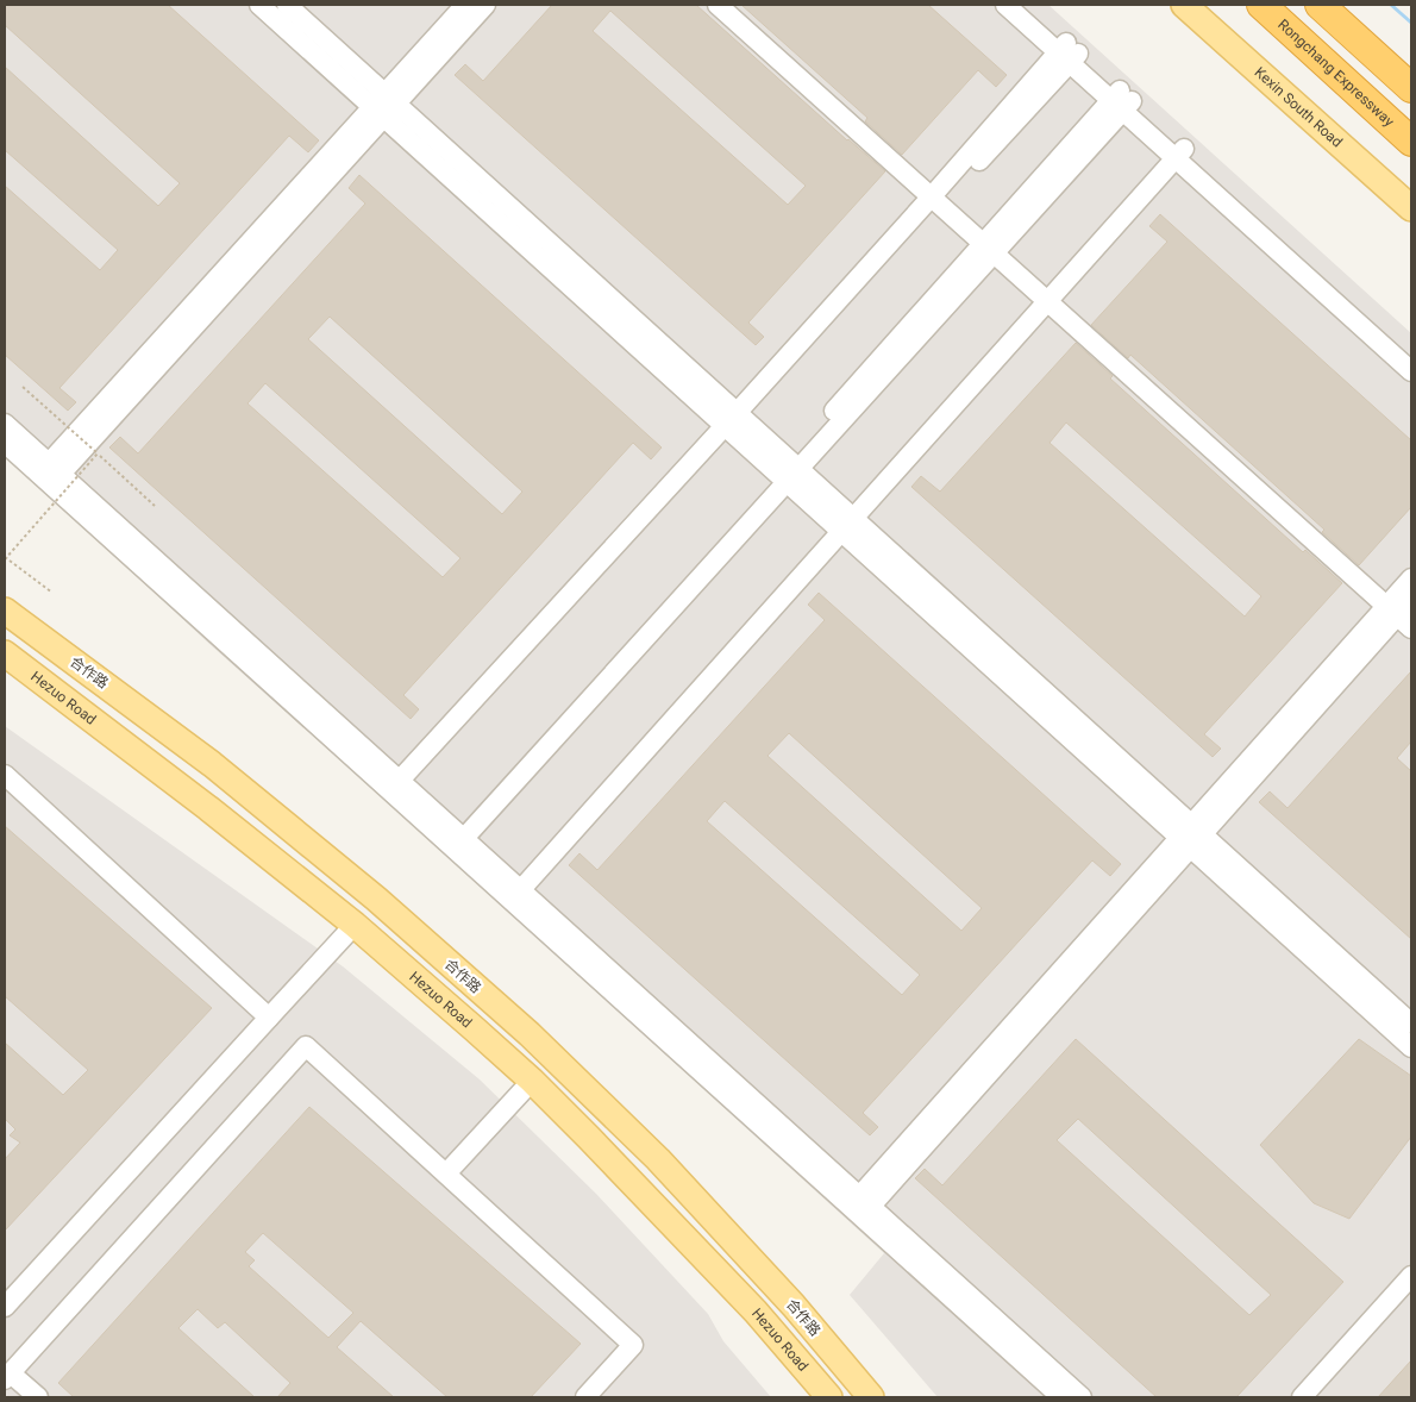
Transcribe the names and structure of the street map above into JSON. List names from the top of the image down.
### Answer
{
  "streets": {
    "highway": ["Rongchang Expressway"],
    "main road": ["Kexin South Road", "合作路", "Hezuo Road"]
  }
}
